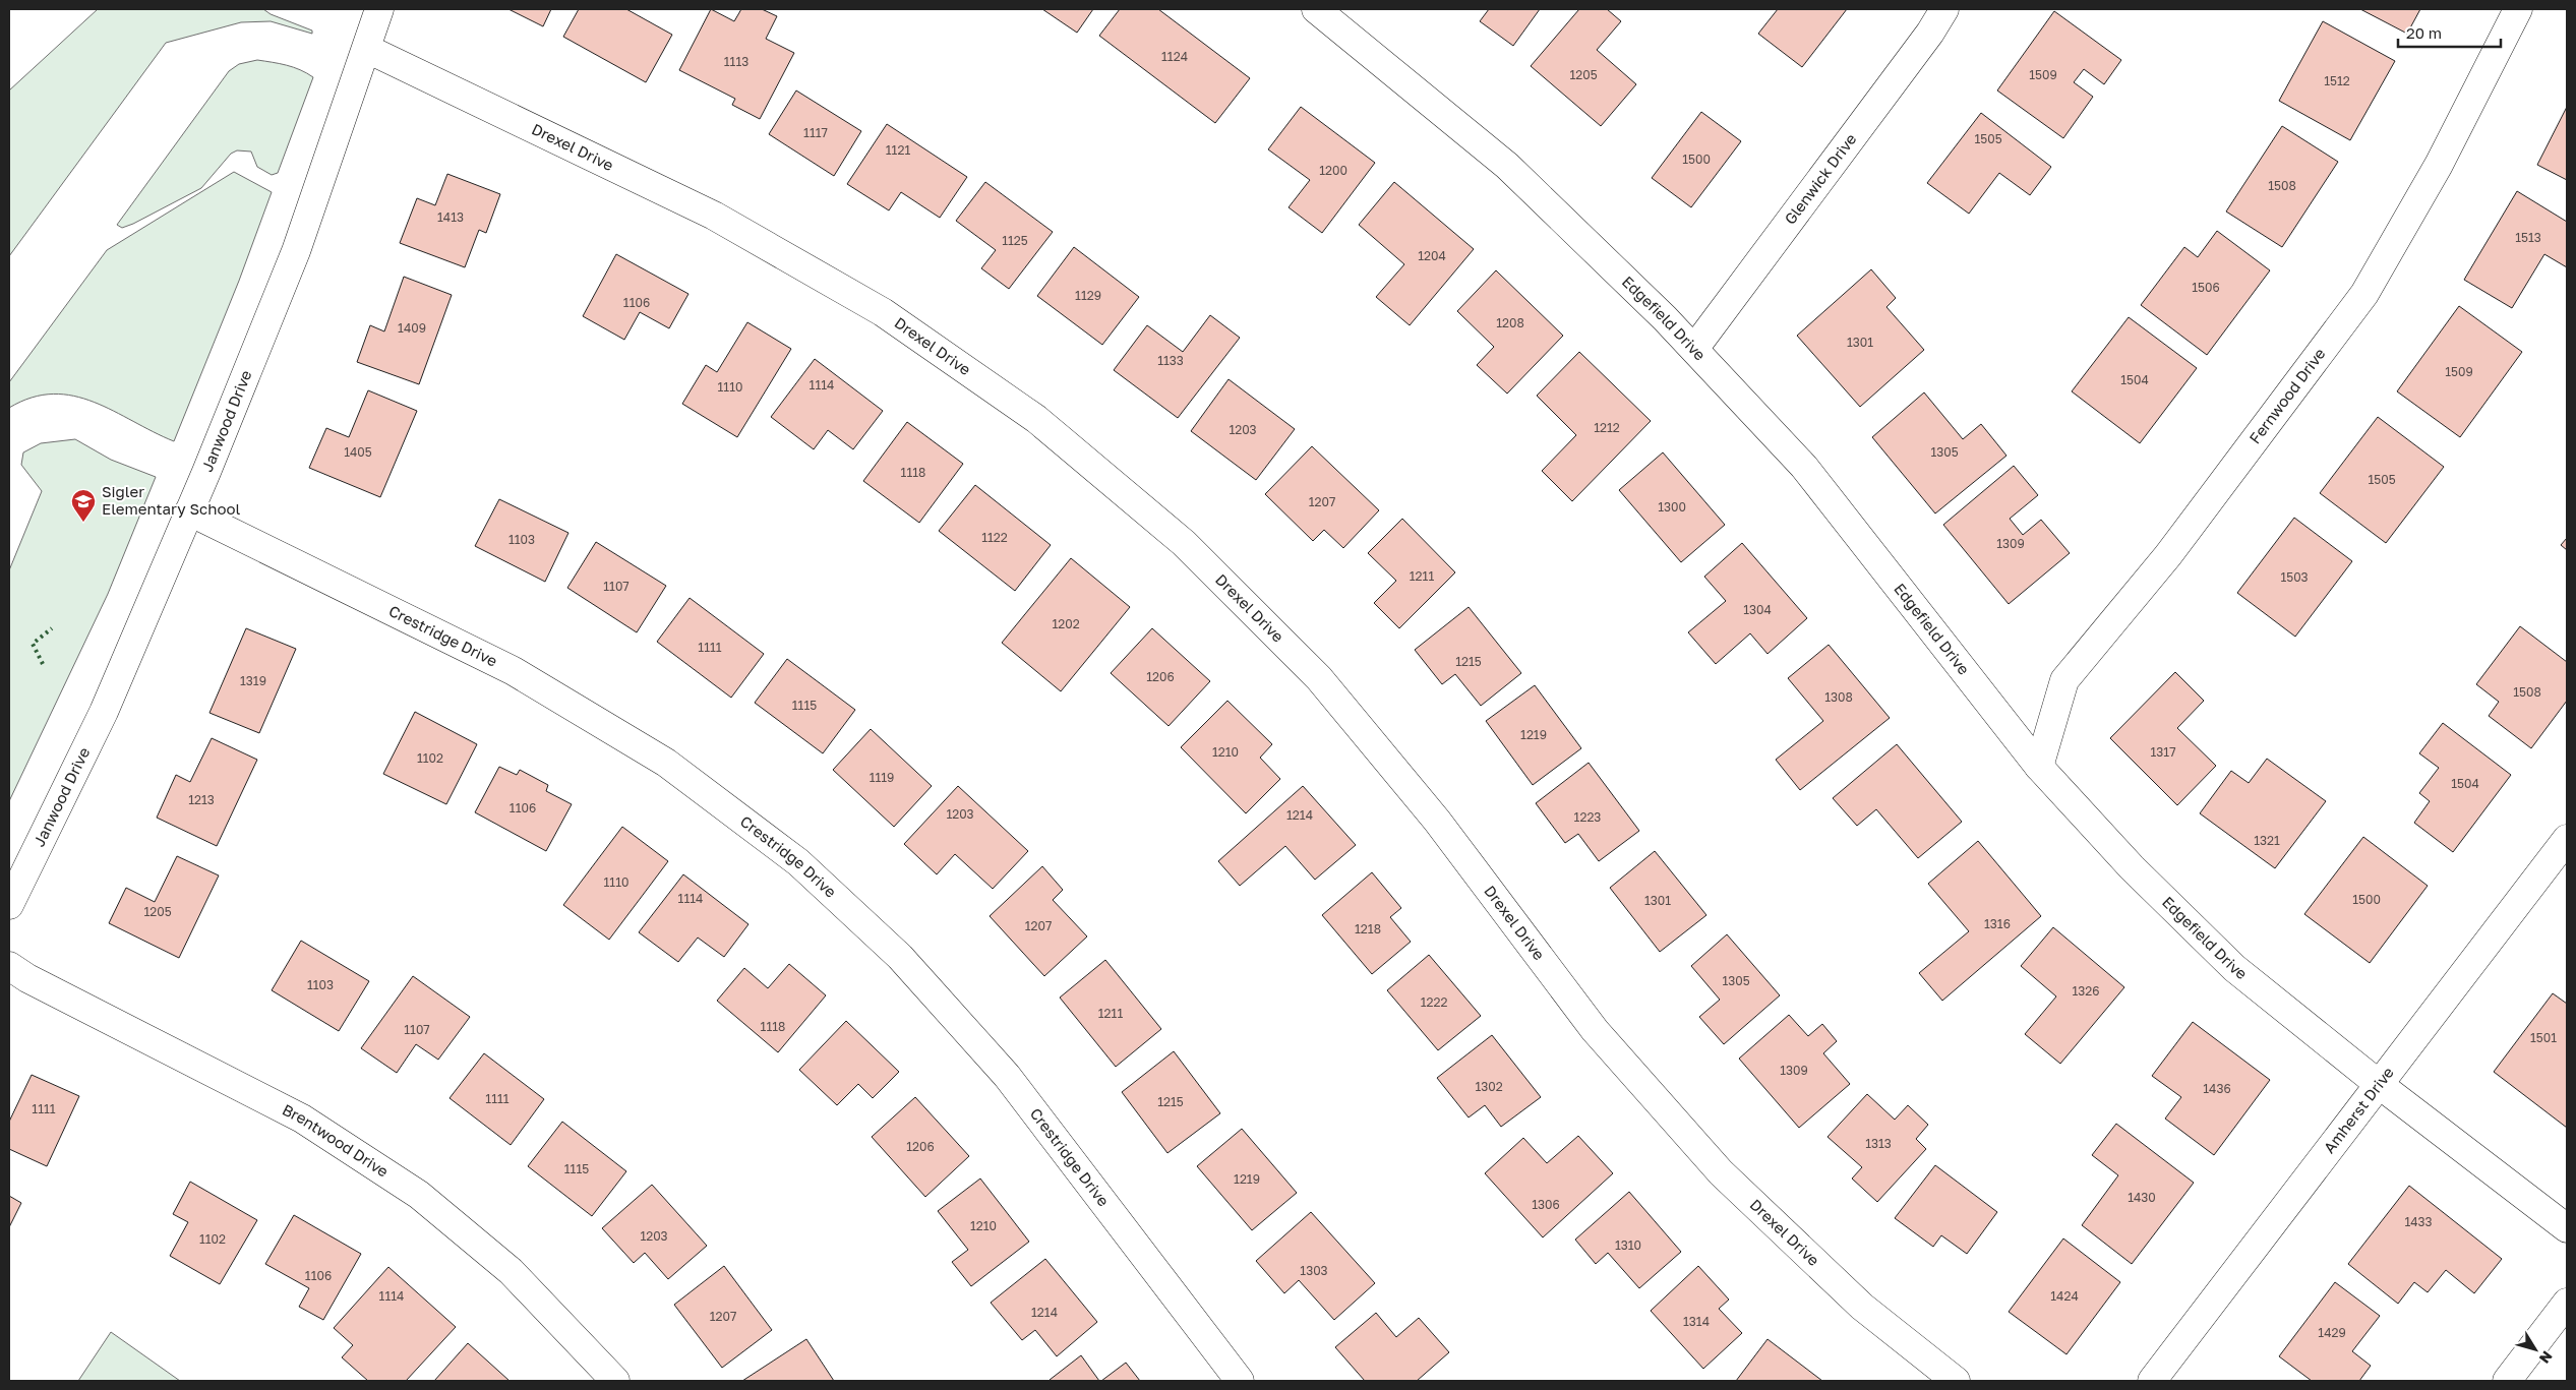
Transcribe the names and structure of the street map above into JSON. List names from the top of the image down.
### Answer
{
  "streets": {
    "street": [
      "Drexel Drive",
      "Glenwick Drive",
      "Edgefield Drive",
      "Fernwood Drive",
      "Janwood Drive",
      "Crestridge Drive",
      "Amherst Drive",
      "Brentwood Drive"
    ]
  },
  "crossings": [
    ["Drexel Drive", "Janwood Drive"],
    ["Glenwick Drive", "Edgefield Drive"],
    ["Edgefield Drive", "Fernwood Drive"],
    ["Edgefield Drive", "Amherst Drive"],
    ["Janwood Drive", "Crestridge Drive"]
  ],
  "places": {
    "school or university": ["Sigler Elementary School"]
  },
  "house_numbers": [
    "1124",
    "1113",
    "1205",
    "1509",
    "1512",
    "1117",
    "1505",
    "1121",
    "1500",
    "1200",
    "1508",
    "1413",
    "1513",
    "1125",
    "1204",
    "1506",
    "1129",
    "1106",
    "1208",
    "1409",
    "1301",
    "1133",
    "1509",
    "1504",
    "1114",
    "1110",
    "1212",
    "1203",
    "1405",
    "1305",
    "1118",
    "1505",
    "1207",
    "1300",
    "1122",
    "1103",
    "1309",
    "1211",
    "1503",
    "1107",
    "1304",
    "1202",
    "1111",
    "1215",
    "1206",
    "1319",
    "1508",
    "1308",
    "1115",
    "1219",
    "1210",
    "1317",
    "1102",
    "1119",
    "1504",
    "1213",
    "1106",
    "1203",
    "1214",
    "1223",
    "1321",
    "1110",
    "1114",
    "1500",
    "1301",
    "1205",
    "1316",
    "1207",
    "1218",
    "1305",
    "1103",
    "1326",
    "1222",
    "1211",
    "1118",
    "1107",
    "1501",
    "1309",
    "1302",
    "1436",
    "1111",
    "1215",
    "1111",
    "1313",
    "1206",
    "1115",
    "1219",
    "1430",
    "1306",
    "1433",
    "1210",
    "1203",
    "1102",
    "1310",
    "1303",
    "1106",
    "1114",
    "1424",
    "1214",
    "1207",
    "1314",
    "1429"
  ],
  "scale_bar": "20 m",
  "north": "bottom right"
}
